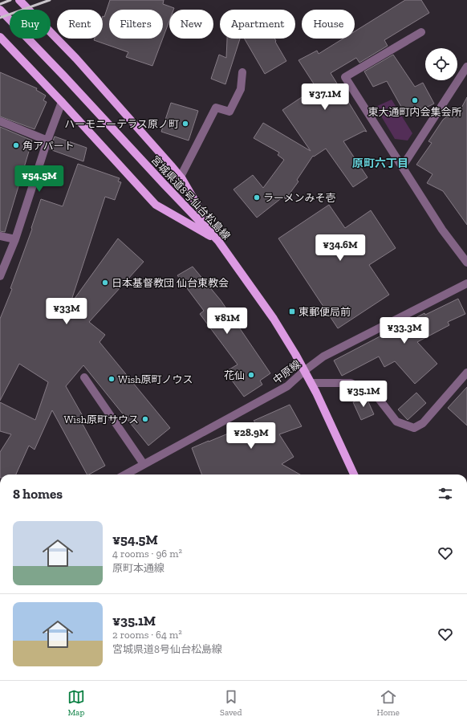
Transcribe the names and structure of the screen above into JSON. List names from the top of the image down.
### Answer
{
  "streets": {
    "main road": ["宮城県道8号仙台松島線"],
    "street": ["中原線"]
  },
  "crossings": [
    ["宮城県道8号仙台松島線", "中原線"]
  ],
  "districts": ["原町六丁目"],
  "places": {
    "other": [
      "東大通町内会集会所",
      "ハーモニーテラス原ノ町",
      "角アパート",
      "ラーメンみそ壱",
      "日本基督教団 仙台東教会",
      "花仙",
      "Wish原町ノウス",
      "Wish原町サウス"
    ],
    "transit": ["東郵便局前"]
  },
  "page": {
    "chip": [
      "Buy",
      "Rent",
      "Filters",
      "New",
      "Apartment",
      "House"
    ],
    "price": [
      "¥37.1M",
      "¥54.5M",
      "¥34.6M",
      "¥33M",
      "¥81M",
      "¥33.3M",
      "¥35.1M",
      "¥28.9M"
    ],
    "heading": "8 homes",
    "list": [
      {
        "name": "¥54.5M",
        "note": "4 rooms · 96 m² · 原町本通線"
      },
      {
        "name": "¥35.1M",
        "note": "2 rooms · 64 m² · 宮城県道8号仙台松島線"
      }
    ],
    "tabs": ["Map", "Saved", "Home"]
  }
}
